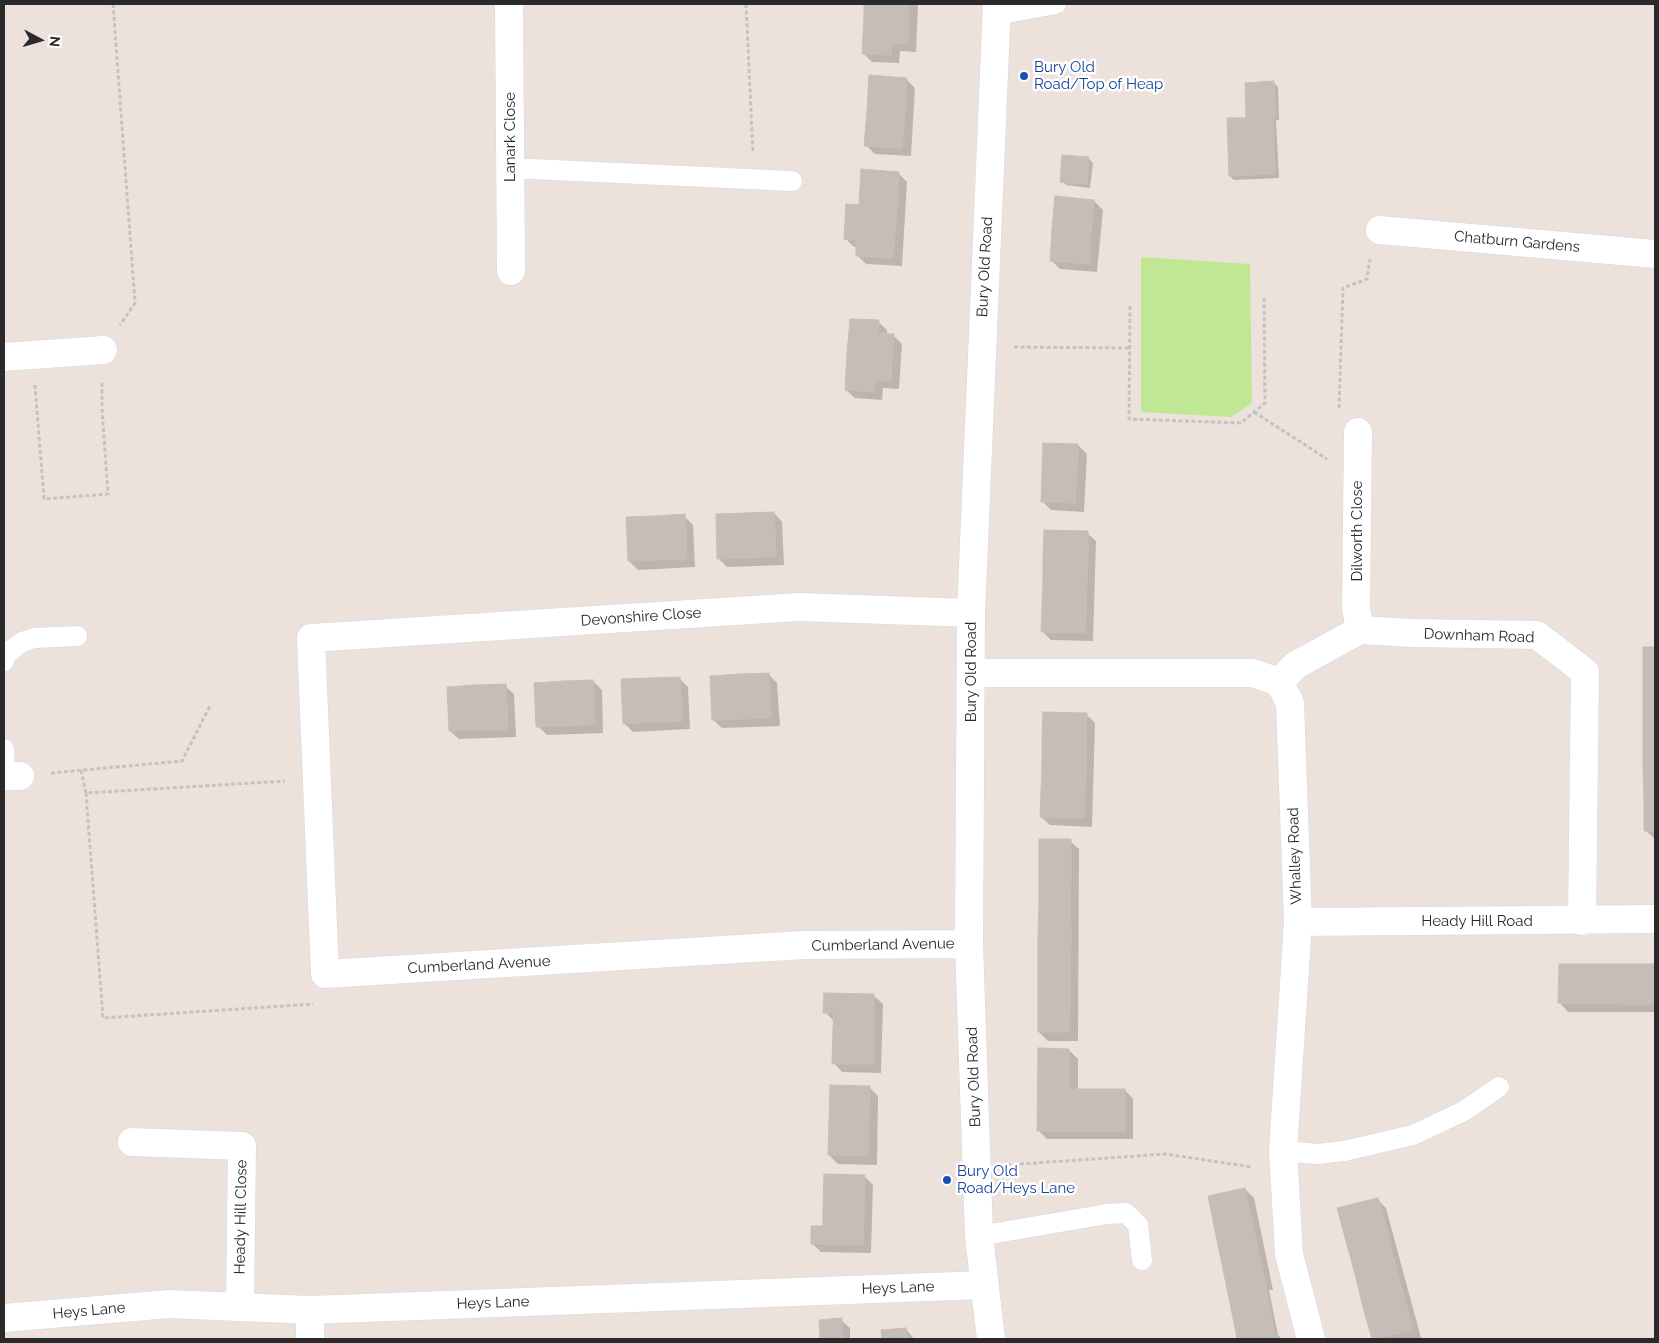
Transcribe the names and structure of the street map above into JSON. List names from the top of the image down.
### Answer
{
  "streets": {
    "street": [
      "Lanark Close",
      "Chatburn Gardens",
      "Bury Old Road",
      "Dilworth Close",
      "Devonshire Close",
      "Downham Road",
      "Whalley Road",
      "Heady Hill Road",
      "Cumberland Avenue",
      "Heady Hill Close",
      "Heys Lane"
    ]
  },
  "crossings": [
    ["Bury Old Road", "Devonshire Close"],
    ["Bury Old Road", "Cumberland Avenue"],
    ["Bury Old Road", "Heys Lane"],
    ["Dilworth Close", "Downham Road"],
    ["Devonshire Close", "Cumberland Avenue"],
    ["Downham Road", "Heady Hill Road"],
    ["Whalley Road", "Heady Hill Road"],
    ["Heady Hill Close", "Heys Lane"]
  ],
  "places": ["Bury Old Road/Top of Heap", "Bury Old Road/Heys Lane"],
  "north": "right"
}
